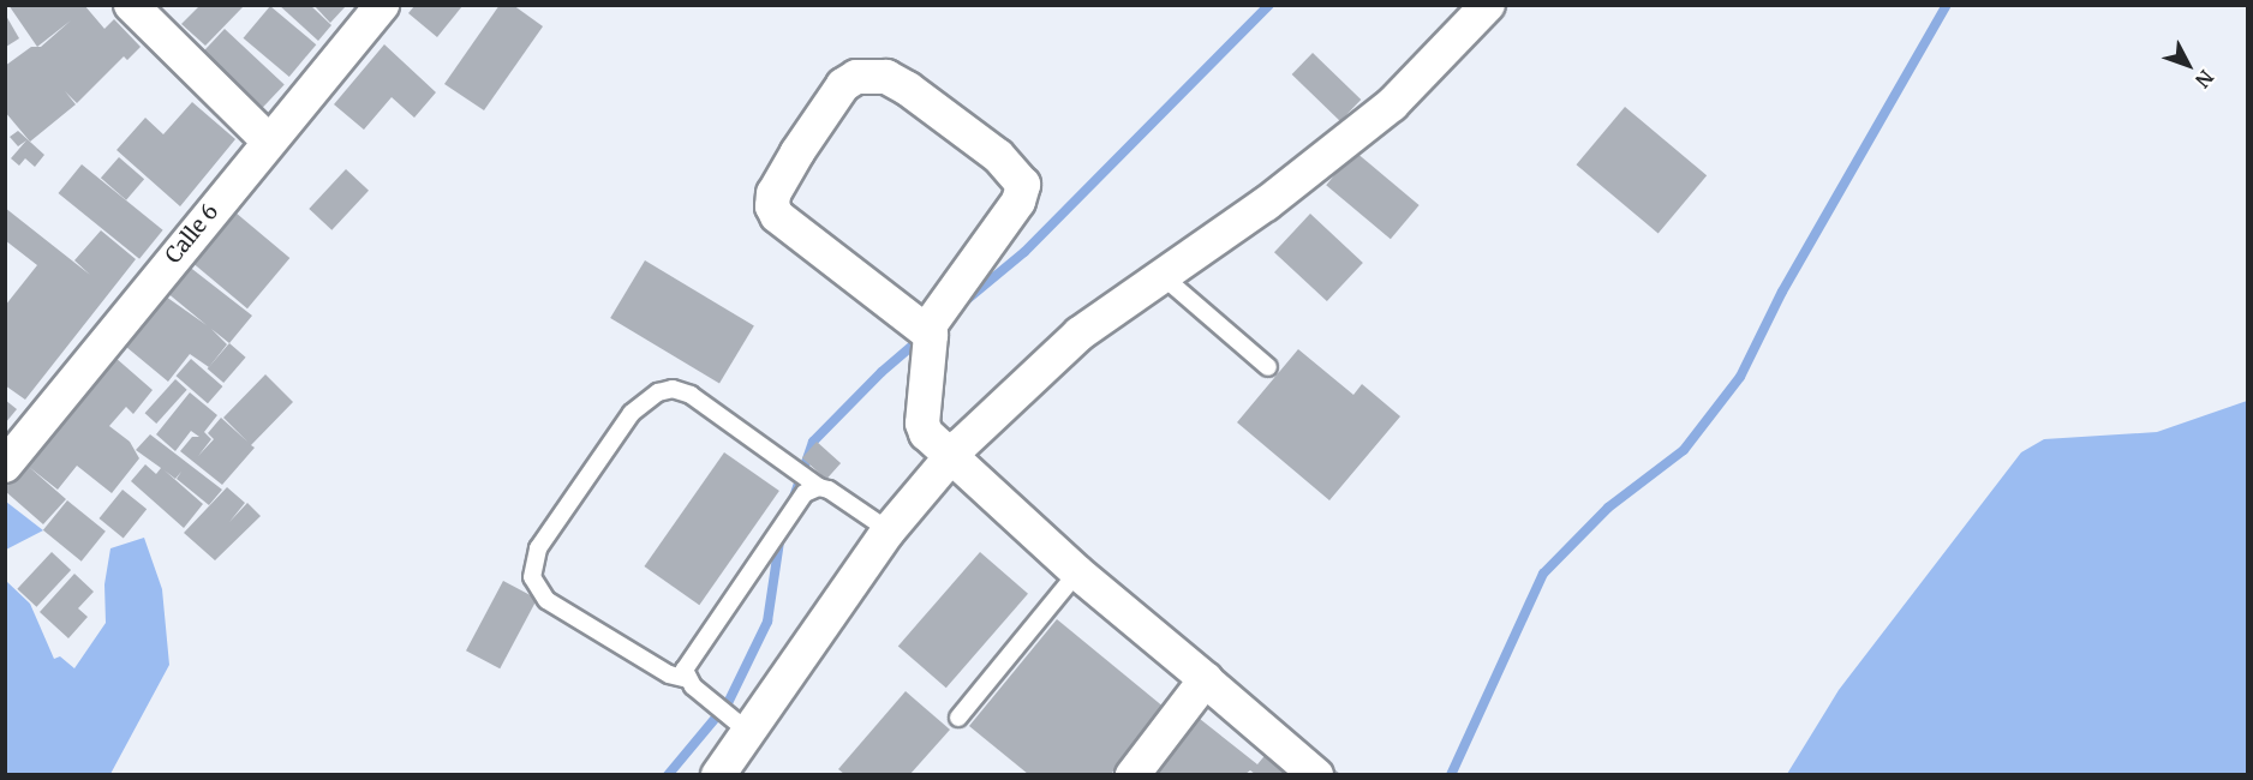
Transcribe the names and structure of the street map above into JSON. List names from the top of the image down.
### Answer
{
  "streets": {
    "street": ["Calle 6"]
  },
  "north": "bottom right"
}
